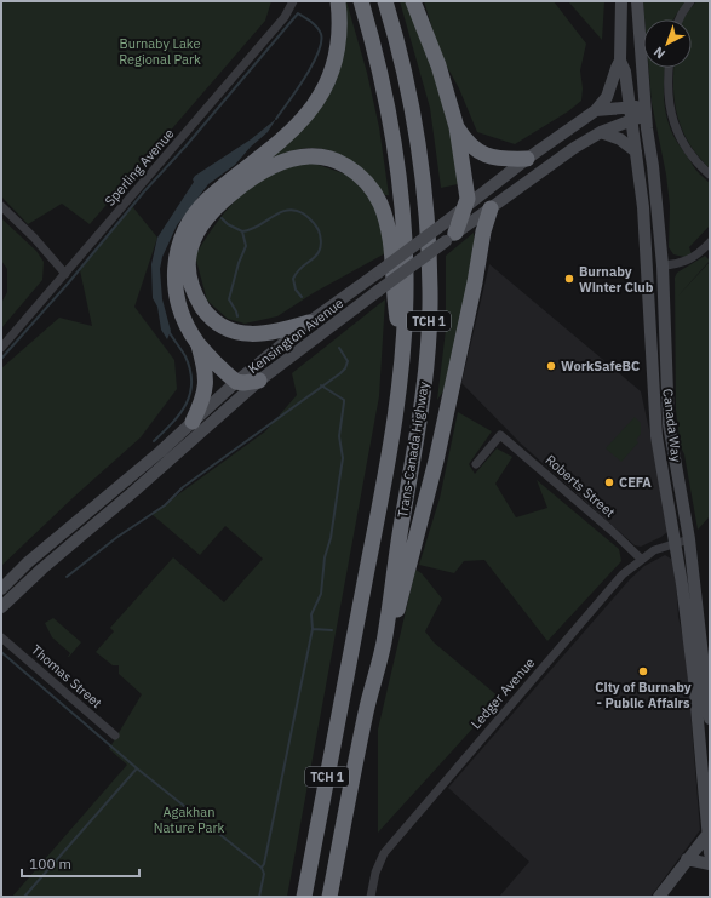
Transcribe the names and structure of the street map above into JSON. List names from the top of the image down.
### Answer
{
  "streets": {
    "highway": ["TCH 1", "Trans-Canada Highway"],
    "main road": ["Kensington Avenue", "Canada Way"],
    "street": [
      "Sperling Avenue",
      "Roberts Street",
      "Thomas Street",
      "Ledger Avenue"
    ]
  },
  "crossings": [
    ["Kensington Avenue", "Canada Way"],
    ["Canada Way", "Ledger Avenue"],
    ["Roberts Street", "Ledger Avenue"]
  ],
  "parks": ["Burnaby Lake Regional Park", "Agakhan Nature Park"],
  "places": [
    "Burnaby Winter Club",
    "WorkSafeBC",
    "CEFA",
    "City of Burnaby - Public Affairs"
  ],
  "scale_bar": "100 m",
  "north": "bottom left"
}
